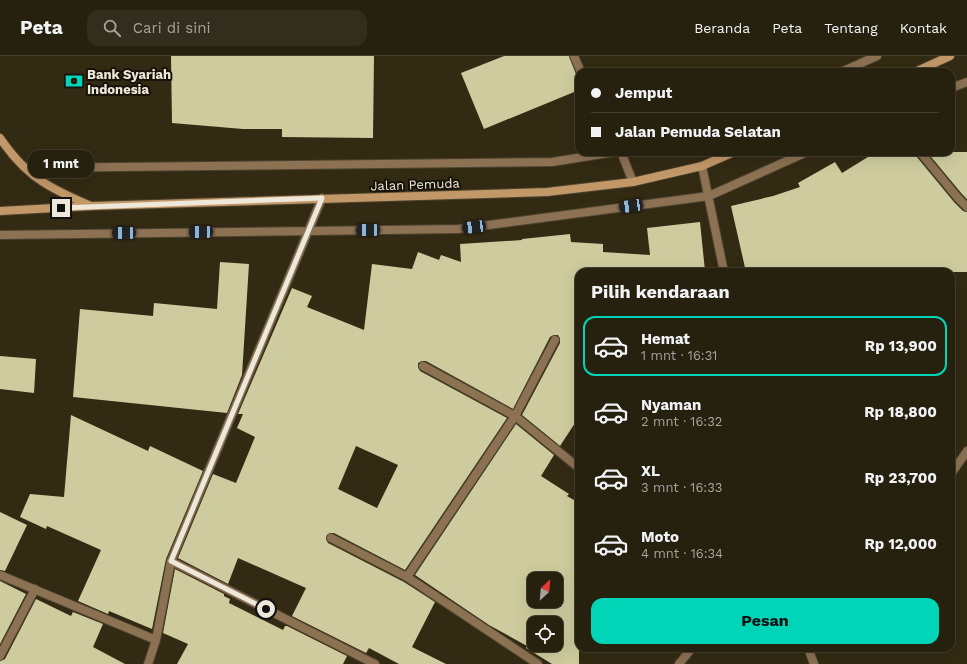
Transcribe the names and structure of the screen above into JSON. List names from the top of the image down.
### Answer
{
  "streets": {
    "main road": ["Jalan Pemuda"]
  },
  "places": {
    "bank": ["Bank Syariah Indonesia"]
  },
  "north": "top right",
  "page": {
    "header": "Peta",
    "search": "Cari di sini",
    "nav": [
      "Beranda",
      "Peta",
      "Tentang",
      "Kontak"
    ],
    "banner": ["Jemput", "Jalan Pemuda Selatan"],
    "bubble": "1 mnt",
    "heading": "Pilih kendaraan",
    "list": [
      {
        "name": "Hemat",
        "note": "1 mnt · 16:31",
        "value": "Rp 13,900"
      },
      {
        "name": "Nyaman",
        "note": "2 mnt · 16:32",
        "value": "Rp 18,800"
      },
      {
        "name": "XL",
        "note": "3 mnt · 16:33",
        "value": "Rp 23,700"
      },
      {
        "name": "Moto",
        "note": "4 mnt · 16:34",
        "value": "Rp 12,000"
      }
    ],
    "buttons": "Pesan"
  }
}
